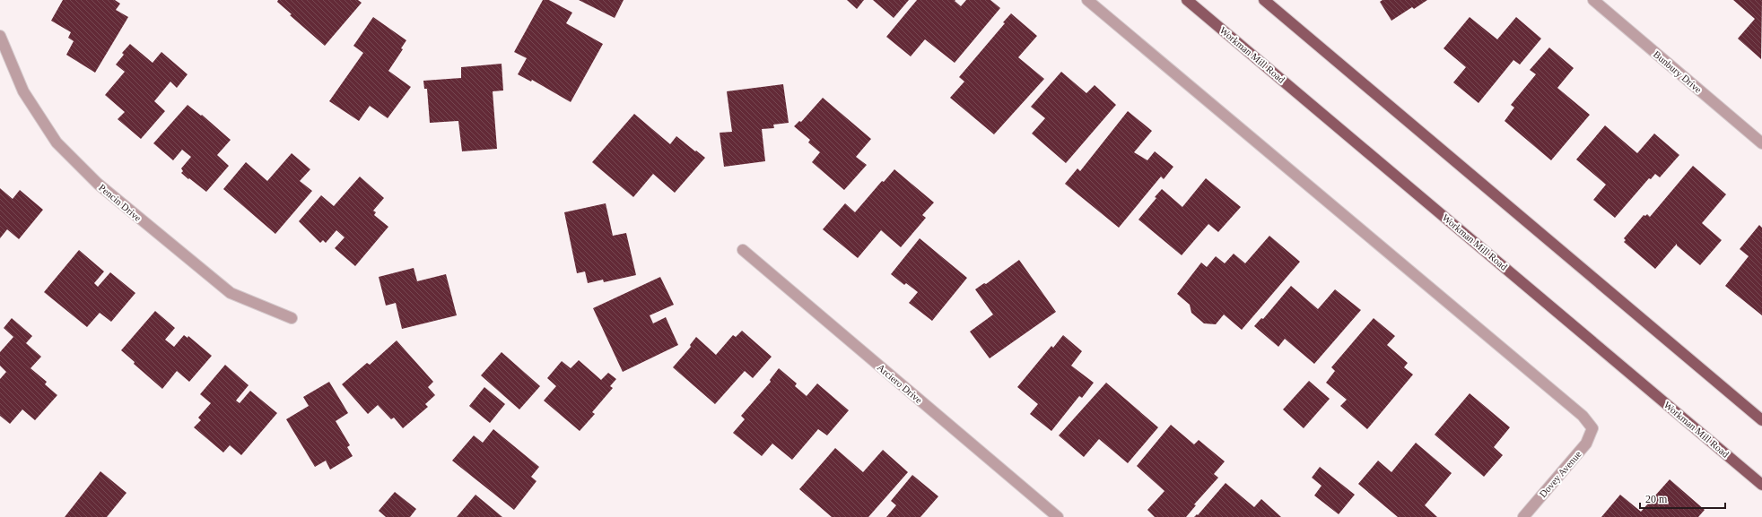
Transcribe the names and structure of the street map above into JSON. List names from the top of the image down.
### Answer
{
  "streets": {
    "main road": ["Workman Mill Road"],
    "street": [
      "Bunbury Drive",
      "Pencin Drive",
      "Arciero Drive",
      "Dovey Avenue"
    ]
  },
  "scale_bar": "20 m"
}
